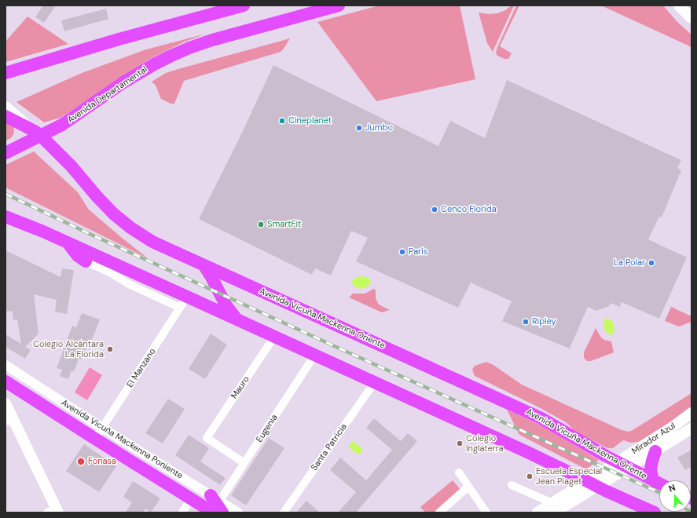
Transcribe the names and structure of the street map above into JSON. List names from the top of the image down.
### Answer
{
  "streets": {
    "main road": [
      "Avenida Departamental",
      "Avenida Vicuña Mackenna Oriente",
      "Mirador Azul",
      "Avenida Vicuña Mackenna Poniente"
    ],
    "street": [
      "El Manzano",
      "Mauro",
      "Eugenia",
      "Santa Patricia"
    ]
  },
  "crossings": [
    ["Avenida Departamental", "Avenida Vicuña Mackenna Oriente"],
    ["Avenida Vicuña Mackenna Oriente", "Mirador Azul"],
    ["El Manzano", "Avenida Vicuña Mackenna Poniente"],
    ["Mauro", "Eugenia"],
    ["Eugenia", "Avenida Vicuña Mackenna Poniente"]
  ],
  "places": [
    "Cineplanet",
    "Jumbo",
    "Cenco Florida",
    "SmartFit",
    "París",
    "La Polar",
    "Ripley",
    "Colegio Alcántara La Florida",
    "Colegio Inglaterra",
    "Fonasa",
    "Escuela Especial Jean Piaget"
  ],
  "north": "top"
}
